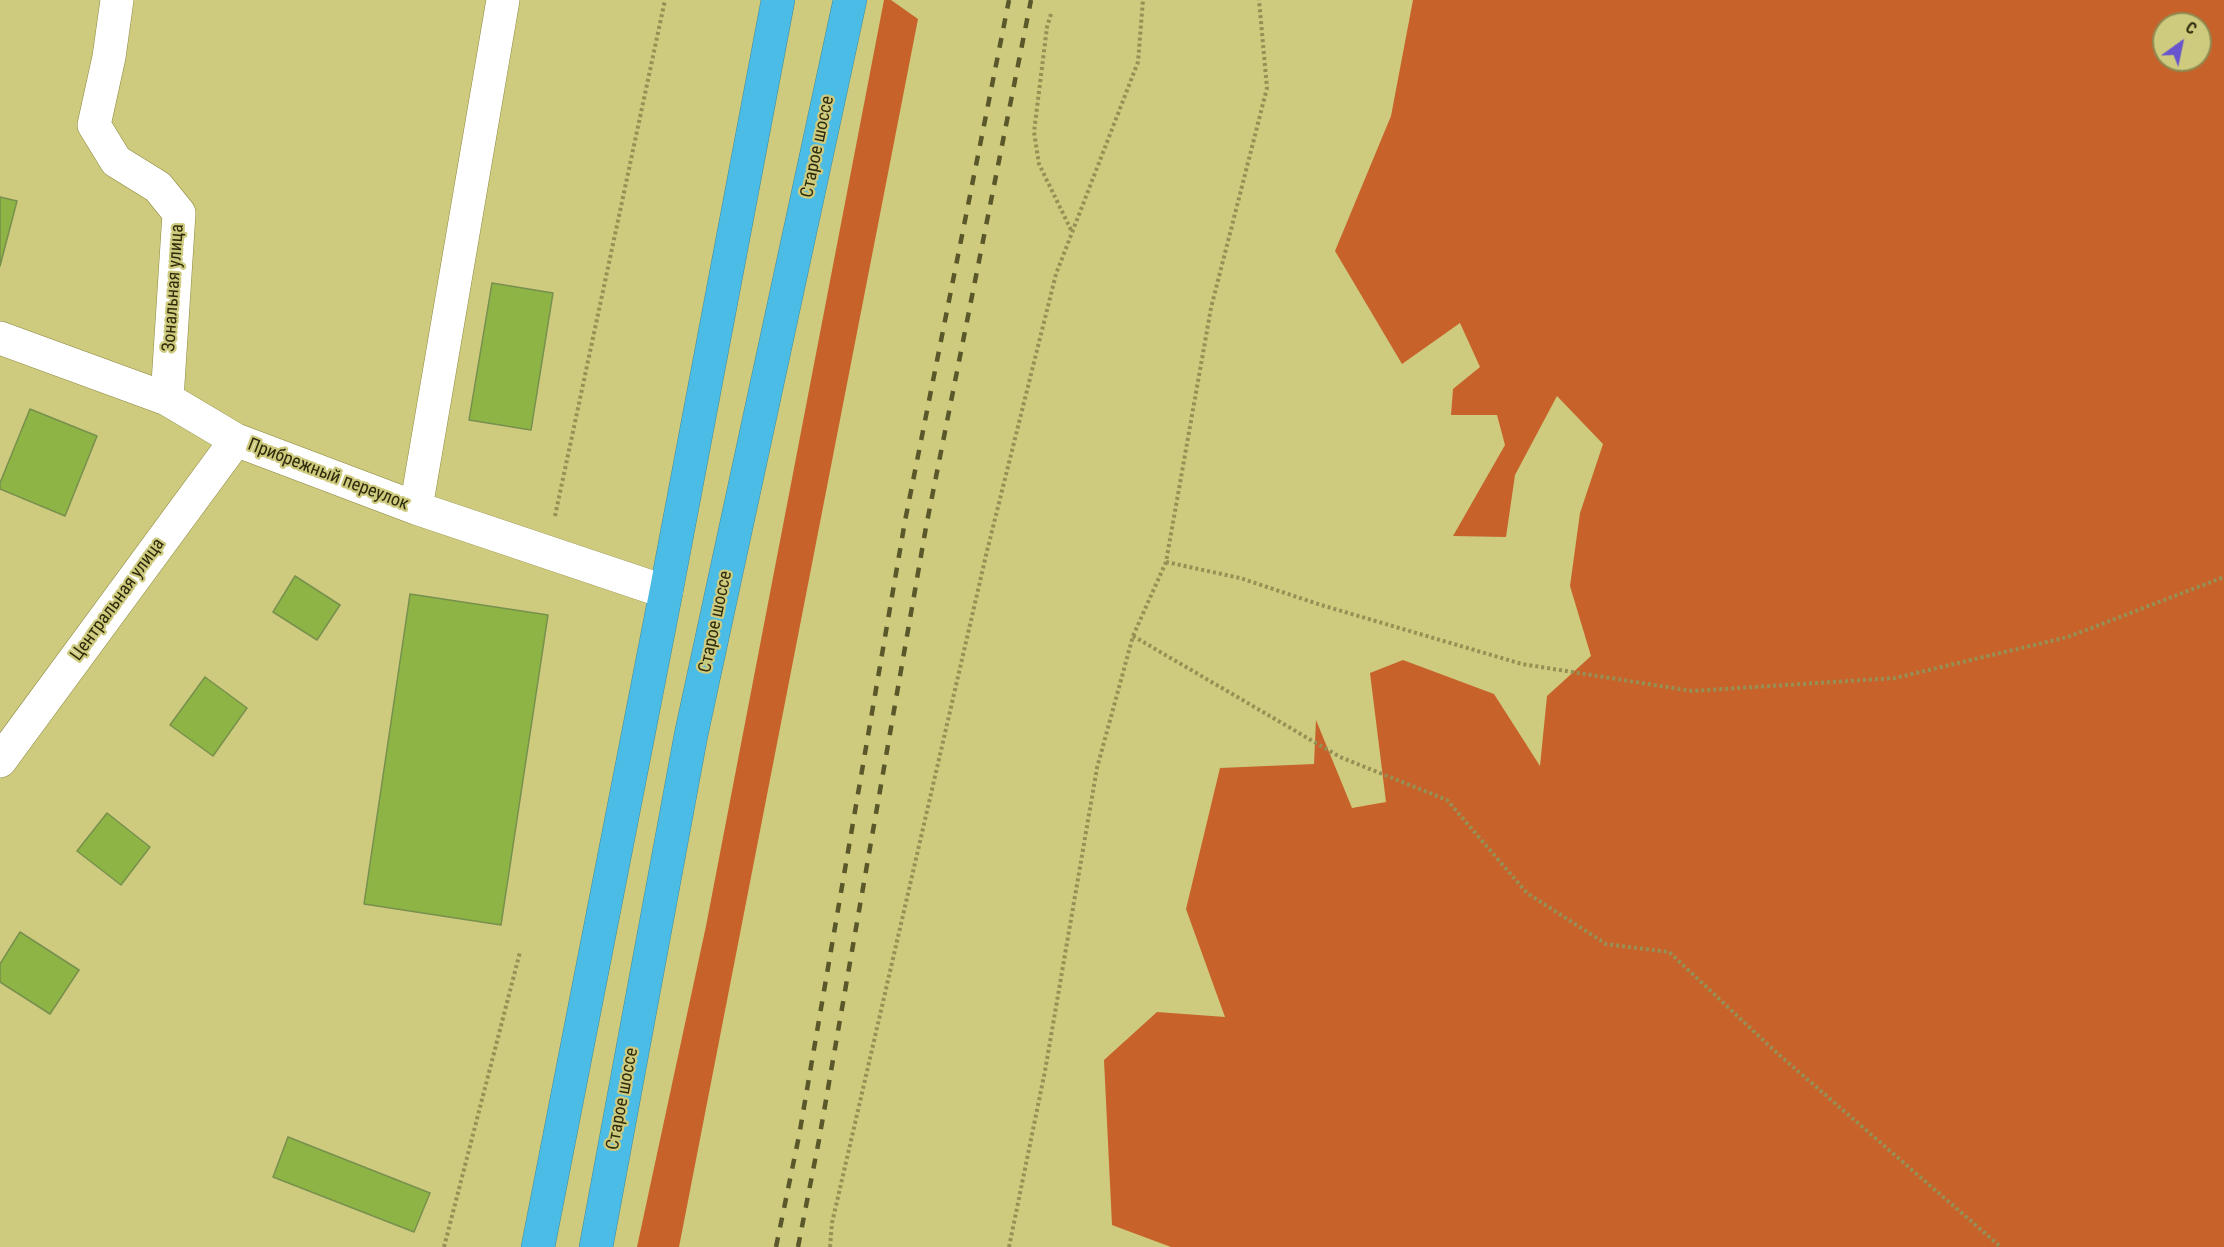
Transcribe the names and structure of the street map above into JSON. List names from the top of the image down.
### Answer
{
  "streets": {
    "highway": ["Старое шоссе"],
    "street": ["Зональная улица", "Прибрежный переулок", "Центральная улица"]
  },
  "crossings": [
    ["Зональная улица", "Прибрежный переулок"],
    ["Прибрежный переулок", "Центральная улица"]
  ],
  "north": "top right"
}
